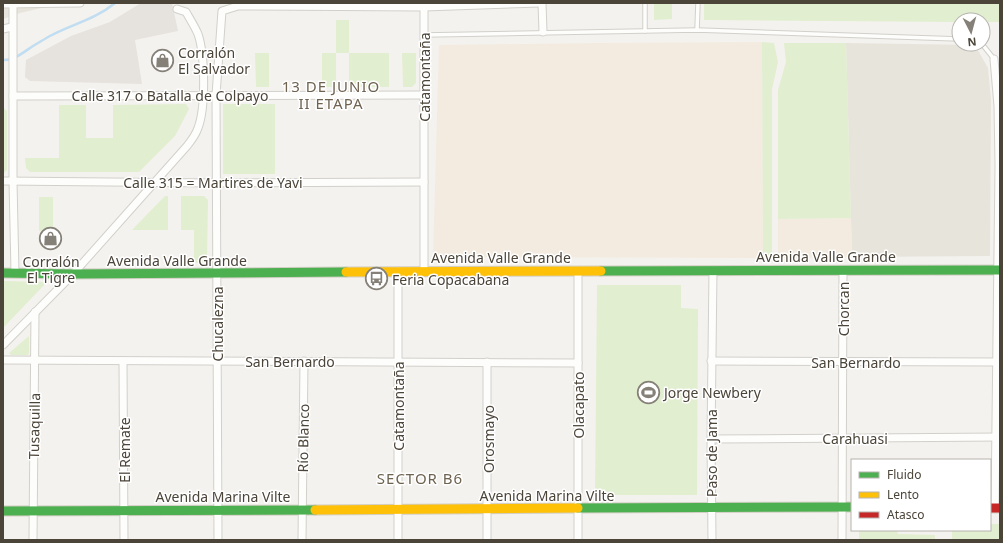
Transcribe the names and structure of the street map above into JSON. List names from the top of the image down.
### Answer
{
  "streets": {
    "street": [
      "Catamontaña",
      "Calle 317 o Batalla de Colpayo",
      "Calle 315 = Martires de Yavi",
      "Avenida Valle Grande",
      "Chorcan",
      "Chucalezna",
      "San Bernardo",
      "Olacapato",
      "Tusaquilla",
      "Río Blanco",
      "Carahuasi",
      "Orosmayo",
      "El Remate",
      "Paso de Jama",
      "Avenida Marina Vilte"
    ]
  },
  "crossings": [
    ["Catamontaña", "Calle 317 o Batalla de Colpayo"],
    ["Catamontaña", "Calle 315 = Martires de Yavi"],
    ["Catamontaña", "Avenida Valle Grande"],
    ["Catamontaña", "Chucalezna"],
    ["Catamontaña", "San Bernardo"],
    ["Catamontaña", "Avenida Marina Vilte"],
    ["Calle 317 o Batalla de Colpayo", "Chucalezna"],
    ["Calle 315 = Martires de Yavi", "Chucalezna"],
    ["Avenida Valle Grande", "Chorcan"],
    ["Avenida Valle Grande", "Chucalezna"],
    ["Avenida Valle Grande", "Olacapato"],
    ["Avenida Valle Grande", "Paso de Jama"],
    ["Chorcan", "San Bernardo"],
    ["Chorcan", "Carahuasi"],
    ["Chorcan", "Avenida Marina Vilte"],
    ["Chucalezna", "San Bernardo"],
    ["Chucalezna", "Avenida Marina Vilte"],
    ["San Bernardo", "Olacapato"],
    ["San Bernardo", "Tusaquilla"],
    ["San Bernardo", "Río Blanco"],
    ["San Bernardo", "Orosmayo"],
    ["San Bernardo", "El Remate"],
    ["San Bernardo", "Paso de Jama"],
    ["Olacapato", "Avenida Marina Vilte"],
    ["Tusaquilla", "Avenida Marina Vilte"],
    ["Río Blanco", "Avenida Marina Vilte"],
    ["Carahuasi", "Paso de Jama"],
    ["Orosmayo", "Avenida Marina Vilte"],
    ["El Remate", "Avenida Marina Vilte"],
    ["Paso de Jama", "Avenida Marina Vilte"]
  ],
  "districts": ["13 DE JUNIO II ETAPA", "SECTOR B6"],
  "places": {
    "shop": ["Corralón El Salvador", "Corralón El Tigre"],
    "bus stop": ["Feria Copacabana"],
    "sports": ["Jorge Newbery"]
  },
  "legend": ["Fluido", "Lento", "Atasco"],
  "north": "bottom"
}
